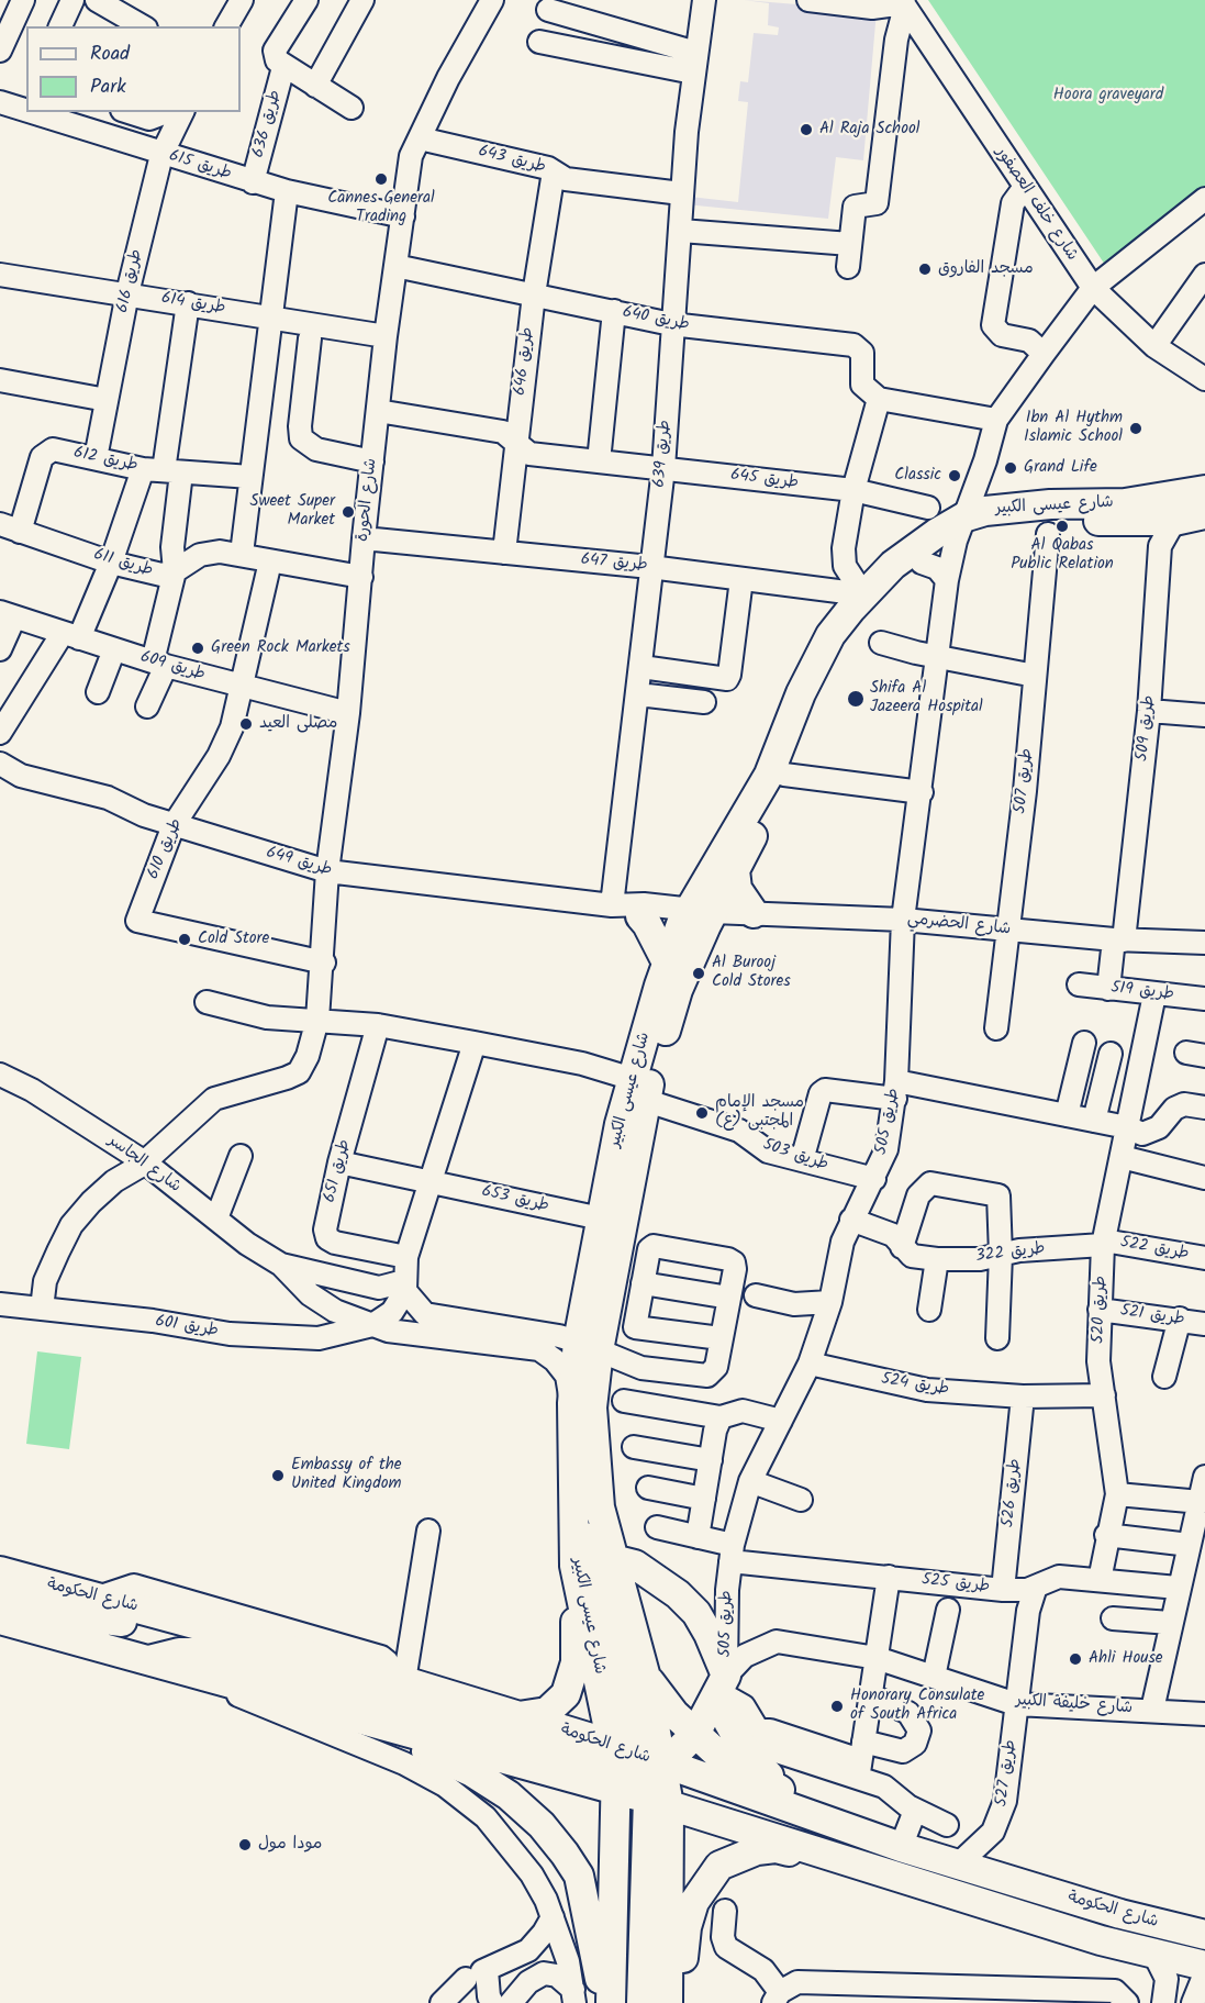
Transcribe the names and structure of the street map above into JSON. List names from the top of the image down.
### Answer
{
  "streets": {
    "main road": ["شارع عيسى الكبير", "شارع الحكومة"],
    "street": [
      "طريق 636",
      "طريق 643",
      "طريق 615",
      "شارع خلف العصفور",
      "طريق 616",
      "طريق 614",
      "طريق 640",
      "طريق 646",
      "طريق 639",
      "طريق 612",
      "طريق 645",
      "شارع الحورة",
      "طريق 611",
      "طريق 647",
      "طريق 609",
      "طريق 509",
      "طريق 507",
      "طريق 610",
      "طريق 649",
      "شارع الحضرمي",
      "طريق 519",
      "طريق 505",
      "طريق 503",
      "شارع الجاسر",
      "طريق 651",
      "طريق 653",
      "طريق 522",
      "طريق 322",
      "طريق 520",
      "طريق 521",
      "طريق 601",
      "طريق 524",
      "طريق 526",
      "طريق 525",
      "شارع خليفة الكبير",
      "طريق 527"
    ]
  },
  "crossings": [
    ["طريق 636", "طريق 615"],
    ["طريق 643", "طريق 646"],
    ["طريق 643", "طريق 639"],
    ["طريق 643", "شارع الحورة"],
    ["طريق 615", "طريق 616"],
    ["طريق 615", "شارع الحورة"],
    ["طريق 616", "طريق 614"],
    ["طريق 616", "طريق 612"],
    ["طريق 614", "شارع الحورة"],
    ["طريق 640", "طريق 646"],
    ["طريق 640", "طريق 639"],
    ["طريق 640", "شارع الحورة"],
    ["طريق 646", "طريق 645"],
    ["طريق 646", "طريق 647"],
    ["طريق 639", "طريق 645"],
    ["طريق 639", "طريق 647"],
    ["طريق 639", "طريق 649"],
    ["طريق 612", "طريق 611"],
    ["طريق 645", "شارع الحورة"],
    ["شارع الحورة", "طريق 611"],
    ["شارع الحورة", "طريق 647"],
    ["شارع الحورة", "طريق 609"],
    ["شارع الحورة", "طريق 610"],
    ["شارع الحورة", "طريق 649"],
    ["شارع عيسى الكبير", "طريق 647"],
    ["شارع عيسى الكبير", "طريق 509"],
    ["شارع عيسى الكبير", "طريق 649"],
    ["شارع عيسى الكبير", "شارع الحضرمي"],
    ["شارع عيسى الكبير", "طريق 505"],
    ["شارع عيسى الكبير", "طريق 503"],
    ["شارع عيسى الكبير", "طريق 653"],
    ["شارع عيسى الكبير", "شارع الحكومة"],
    ["طريق 611", "طريق 610"],
    ["طريق 609", "طريق 610"],
    ["طريق 509", "شارع الحضرمي"],
    ["طريق 509", "طريق 519"],
    ["طريق 507", "شارع الحضرمي"],
    ["طريق 610", "طريق 649"],
    ["طريق 649", "شارع الحضرمي"],
    ["شارع الحضرمي", "طريق 505"],
    ["طريق 519", "طريق 520"],
    ["طريق 505", "طريق 503"],
    ["طريق 505", "طريق 322"],
    ["طريق 505", "طريق 524"],
    ["طريق 505", "طريق 525"],
    ["طريق 505", "شارع خليفة الكبير"],
    ["طريق 651", "طريق 653"],
    ["طريق 522", "طريق 322"],
    ["طريق 522", "طريق 520"],
    ["طريق 322", "طريق 520"],
    ["طريق 520", "طريق 521"],
    ["طريق 520", "طريق 524"],
    ["طريق 524", "طريق 526"],
    ["طريق 526", "طريق 525"],
    ["طريق 525", "طريق 527"],
    ["شارع الحكومة", "طريق 527"],
    ["شارع خليفة الكبير", "طريق 527"]
  ],
  "parks": ["Hoora graveyard"],
  "places": [
    "Al Raja School",
    "Cannes General Trading",
    "مسجد الفاروق",
    "Ibn Al Hythm Islamic School",
    "Grand Life",
    "Classic",
    "Sweet Super Market",
    "Al Qabas Public Relation",
    "Green Rock Markets",
    "Shifa Al Jazeera Hospital",
    "مصلى العيد",
    "Cold Store",
    "Al Burooj Cold Stores",
    "مسجد الإمام المجتبى (ع)",
    "Embassy of the United Kingdom",
    "Ahli House",
    "Honorary Consulate of South Africa",
    "مودا مول"
  ],
  "legend": ["Road", "Park"]
}
